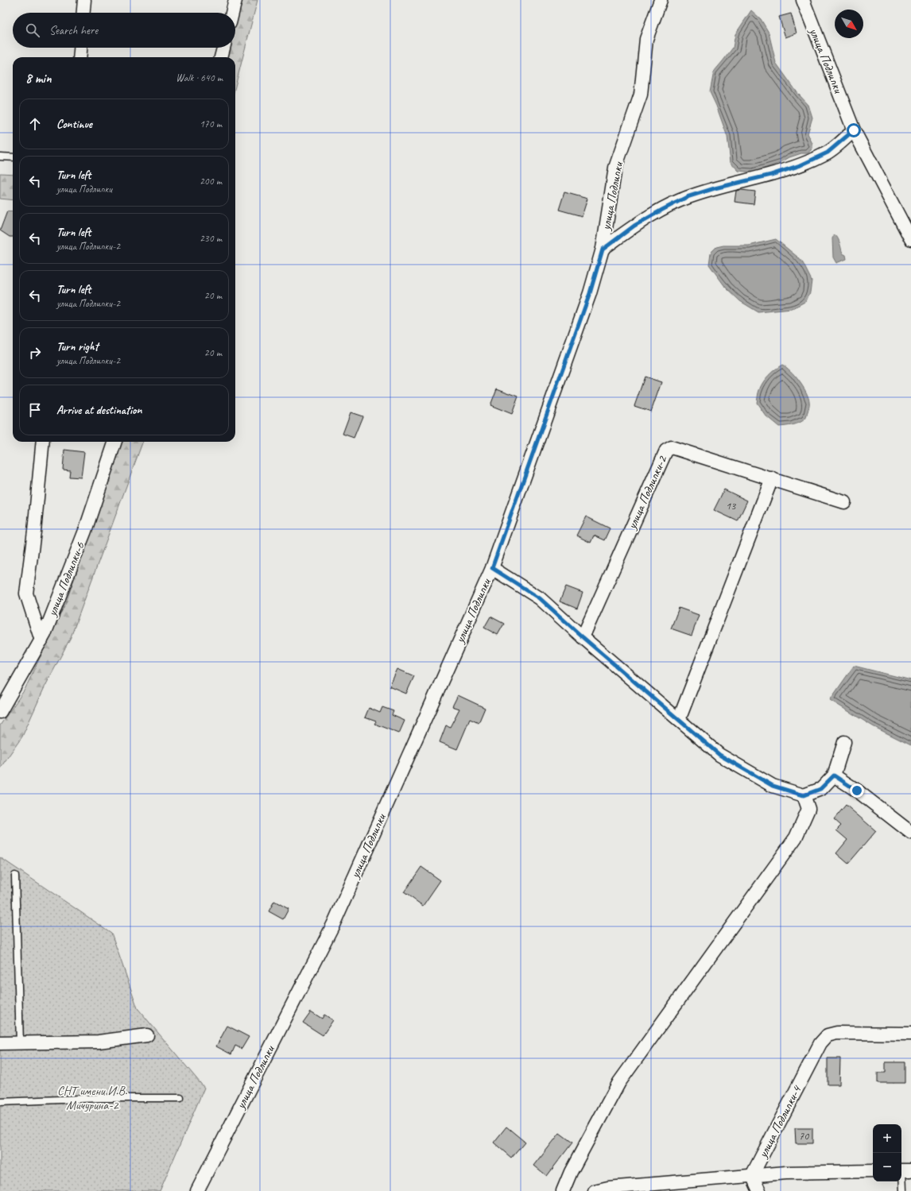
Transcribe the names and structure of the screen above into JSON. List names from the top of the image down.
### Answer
{
  "streets": {
    "street": [
      "улица Подлипки",
      "улица Подлипки-2",
      "улица Подлипки-6",
      "улица Подлипки-4"
    ]
  },
  "parks": ["СНТ имени И.В. Мичурина-2"],
  "house_numbers": ["13", "70"],
  "north": "bottom right",
  "page": {
    "search": "Search here",
    "heading": ["8 min", "Walk · 640 m"],
    "list": [
      ["Continue", "170 m"],
      ["Turn left", "улица Подлипки", "200 m"],
      ["Turn left", "улица Подлипки-2", "230 m"],
      ["Turn left", "улица Подлипки-2", "20 m"],
      ["Turn right", "улица Подлипки-2", "20 m"],
      "Arrive at destination"
    ],
    "map_buttons": ["+", "−"]
  }
}
